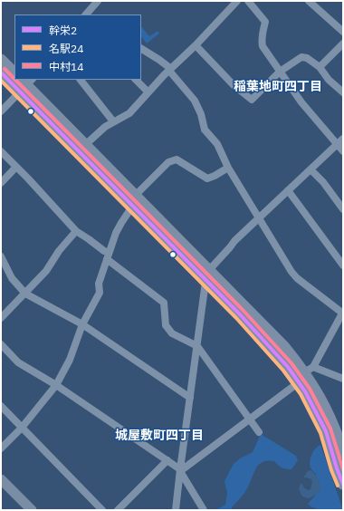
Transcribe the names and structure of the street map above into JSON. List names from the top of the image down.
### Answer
{
  "districts": ["稲葉地町四丁目", "城屋敷町四丁目"],
  "lines": ["transit line 中村14", "transit line 幹栄2", "transit line 名駅24"],
  "legend": ["幹栄2", "名駅24", "中村14"]
}
